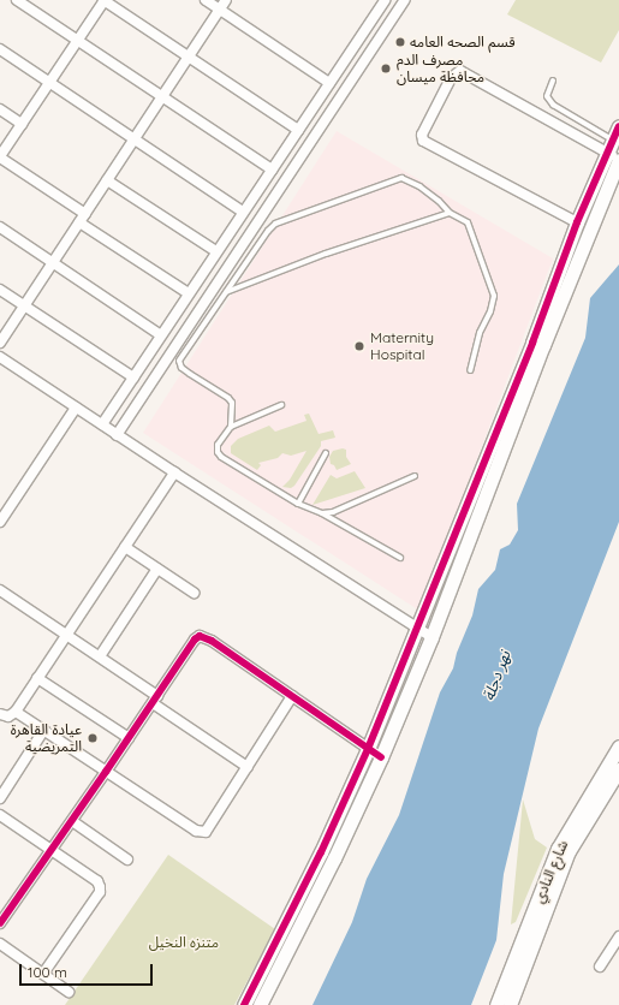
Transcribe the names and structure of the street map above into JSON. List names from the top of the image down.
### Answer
{
  "streets": {
    "street": ["شارع النادي"]
  },
  "water": ["نهر دجلة"],
  "parks": ["متنزه النخيل"],
  "places": [
    "قسم الصحه العامه",
    "مصرف الدم محافظة ميسان",
    "Maternity Hospital",
    "عيادة القاهرة التمريضية"
  ],
  "scale_bar": "100 m"
}
